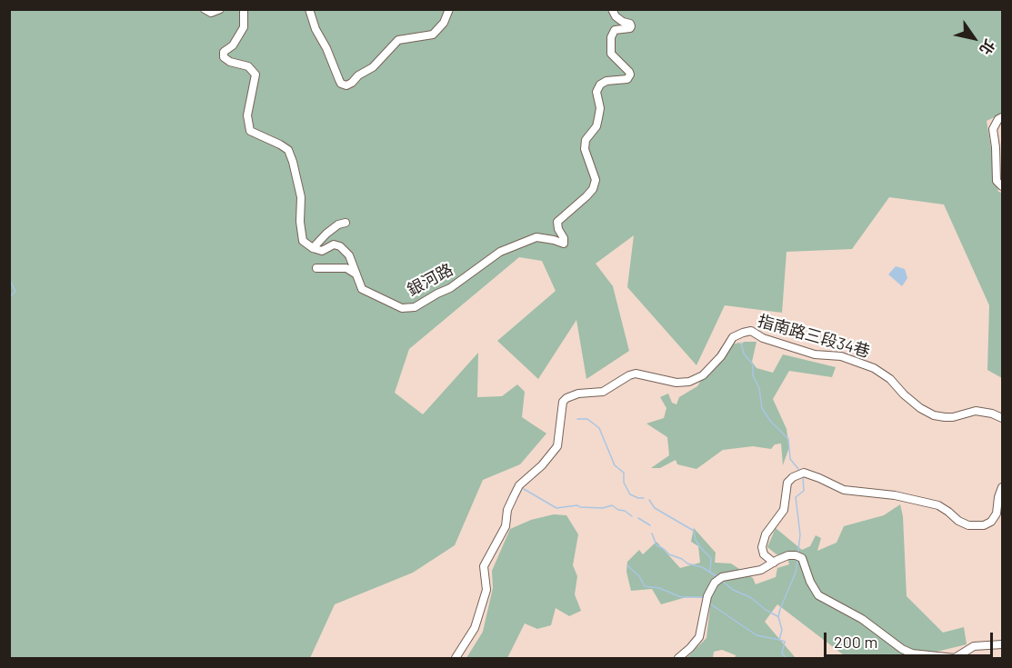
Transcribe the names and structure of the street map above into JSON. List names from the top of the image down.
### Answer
{
  "streets": {
    "street": ["銀河路", "指南路三段34巷"]
  },
  "scale_bar": "200 m",
  "north": "bottom right"
}
